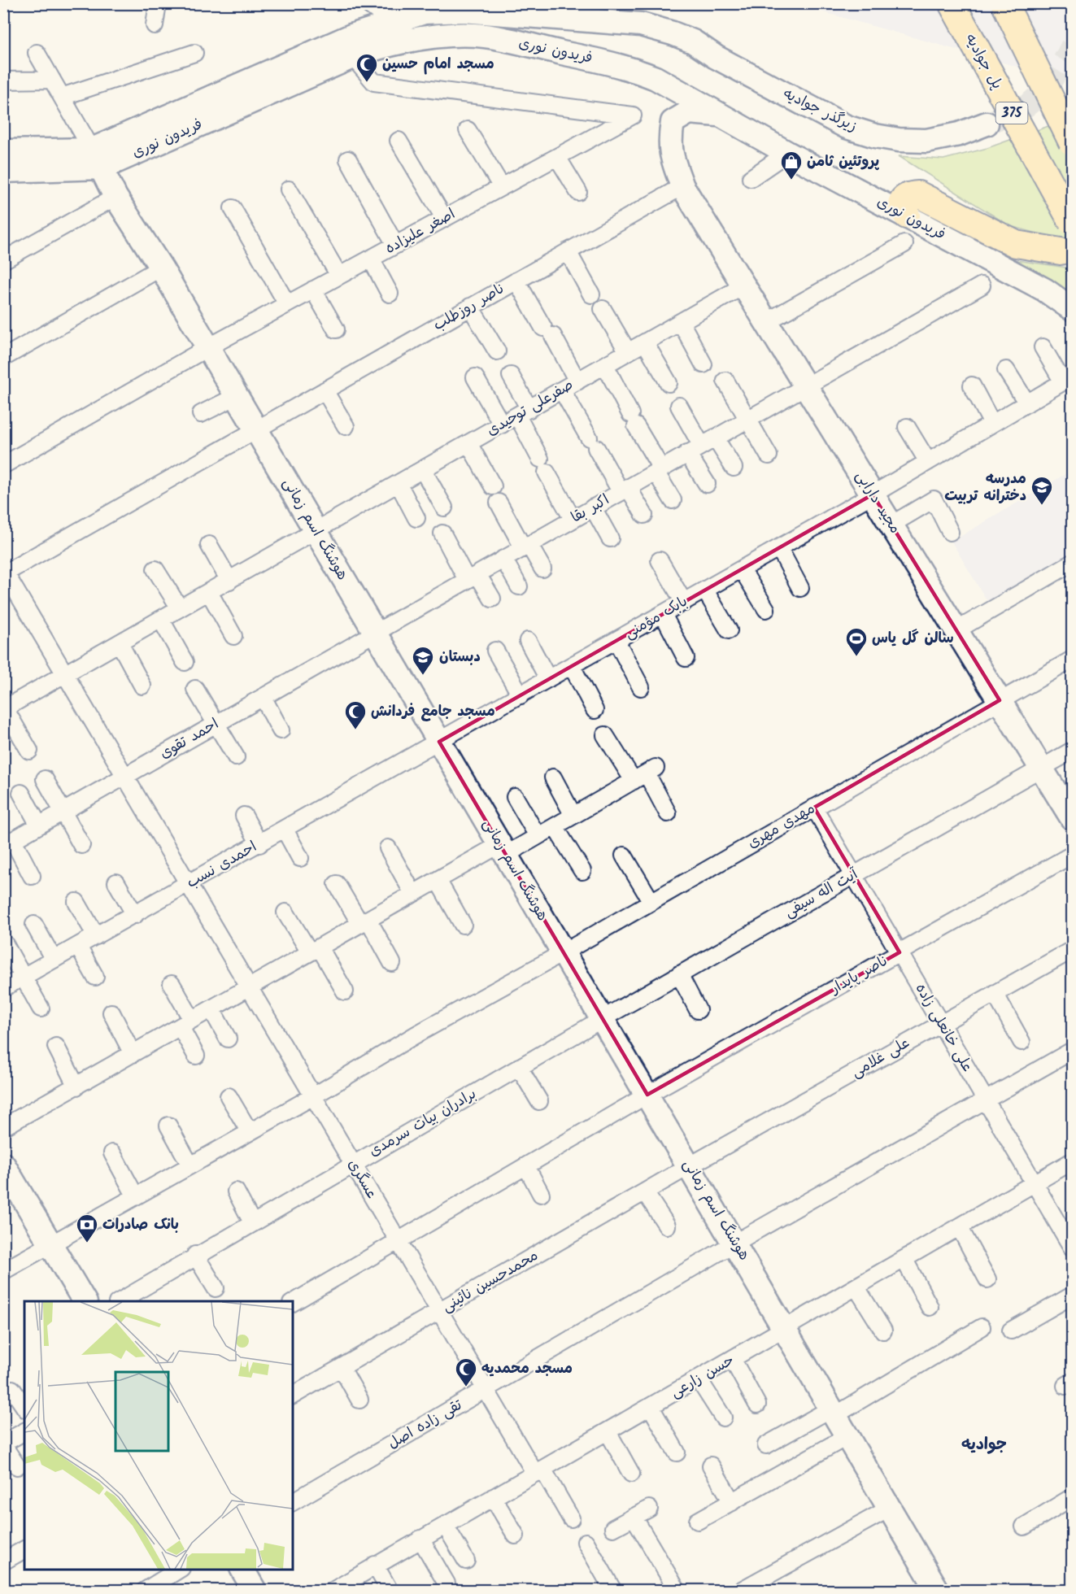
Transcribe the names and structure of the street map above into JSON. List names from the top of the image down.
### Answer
{
  "streets": {
    "main road": [
      "فریدون نوری",
      "پل جوادیه",
      "زیرگذر جوادیه",
      "375",
      "مجید دارابی",
      "هوشنگ اسم زمانی"
    ],
    "street": [
      "اصغر علیزاده",
      "ناصر روزطلب",
      "صفرعلی توحیدی",
      "اکبر بقا",
      "بابک مؤمنی",
      "احمد تقوی",
      "مهدی مهری",
      "احمدی نسب",
      "آیت اله سیفی",
      "ناصر پایدار",
      "علی خانعلی زاده",
      "علی غلامی",
      "برادران بیات سرمدی",
      "عسگری",
      "محمدحسین نائینی",
      "حسن زارعی",
      "تقی زاده اصل"
    ]
  },
  "crossings": [
    ["فریدون نوری", "زیرگذر جوادیه"],
    ["فریدون نوری", "اصغر علیزاده"],
    ["فریدون نوری", "مجید دارابی"],
    ["فریدون نوری", "هوشنگ اسم زمانی"],
    ["اصغر علیزاده", "هوشنگ اسم زمانی"],
    ["ناصر روزطلب", "مجید دارابی"],
    ["ناصر روزطلب", "هوشنگ اسم زمانی"],
    ["ناصر روزطلب", "عسگری"],
    ["صفرعلی توحیدی", "مجید دارابی"],
    ["صفرعلی توحیدی", "هوشنگ اسم زمانی"],
    ["صفرعلی توحیدی", "عسگری"],
    ["مجید دارابی", "اکبر بقا"],
    ["مجید دارابی", "بابک مؤمنی"],
    ["مجید دارابی", "مهدی مهری"],
    ["مجید دارابی", "آیت اله سیفی"],
    ["اکبر بقا", "هوشنگ اسم زمانی"],
    ["اکبر بقا", "احمد تقوی"],
    ["هوشنگ اسم زمانی", "بابک مؤمنی"],
    ["هوشنگ اسم زمانی", "احمد تقوی"],
    ["هوشنگ اسم زمانی", "مهدی مهری"],
    ["هوشنگ اسم زمانی", "احمدی نسب"],
    ["هوشنگ اسم زمانی", "آیت اله سیفی"],
    ["هوشنگ اسم زمانی", "ناصر پایدار"],
    ["هوشنگ اسم زمانی", "علی غلامی"],
    ["هوشنگ اسم زمانی", "برادران بیات سرمدی"],
    ["هوشنگ اسم زمانی", "محمدحسین نائینی"],
    ["هوشنگ اسم زمانی", "حسن زارعی"],
    ["هوشنگ اسم زمانی", "تقی زاده اصل"],
    ["بابک مؤمنی", "احمدی نسب"],
    ["احمد تقوی", "عسگری"],
    ["مهدی مهری", "علی خانعلی زاده"],
    ["مهدی مهری", "عسگری"],
    ["احمدی نسب", "عسگری"],
    ["آیت اله سیفی", "علی خانعلی زاده"],
    ["آیت اله سیفی", "برادران بیات سرمدی"],
    ["ناصر پایدار", "علی خانعلی زاده"],
    ["ناصر پایدار", "عسگری"],
    ["علی خانعلی زاده", "علی غلامی"],
    ["علی خانعلی زاده", "حسن زارعی"],
    ["علی خانعلی زاده", "تقی زاده اصل"],
    ["علی غلامی", "محمدحسین نائینی"],
    ["برادران بیات سرمدی", "عسگری"],
    ["عسگری", "محمدحسین نائینی"],
    ["عسگری", "حسن زارعی"],
    ["عسگری", "تقی زاده اصل"]
  ],
  "districts": ["جوادیه"],
  "places": {
    "mosque": ["مسجد امام حسین", "مسجد جامع فردانش", "مسجد محمدیه"],
    "shop": ["پروتئین ثامن"],
    "school or university": ["مدرسه دخترانه تربیت", "دبستان"],
    "sports": ["سالن گل یاس"],
    "bank": ["بانک صادرات"]
  }
}
